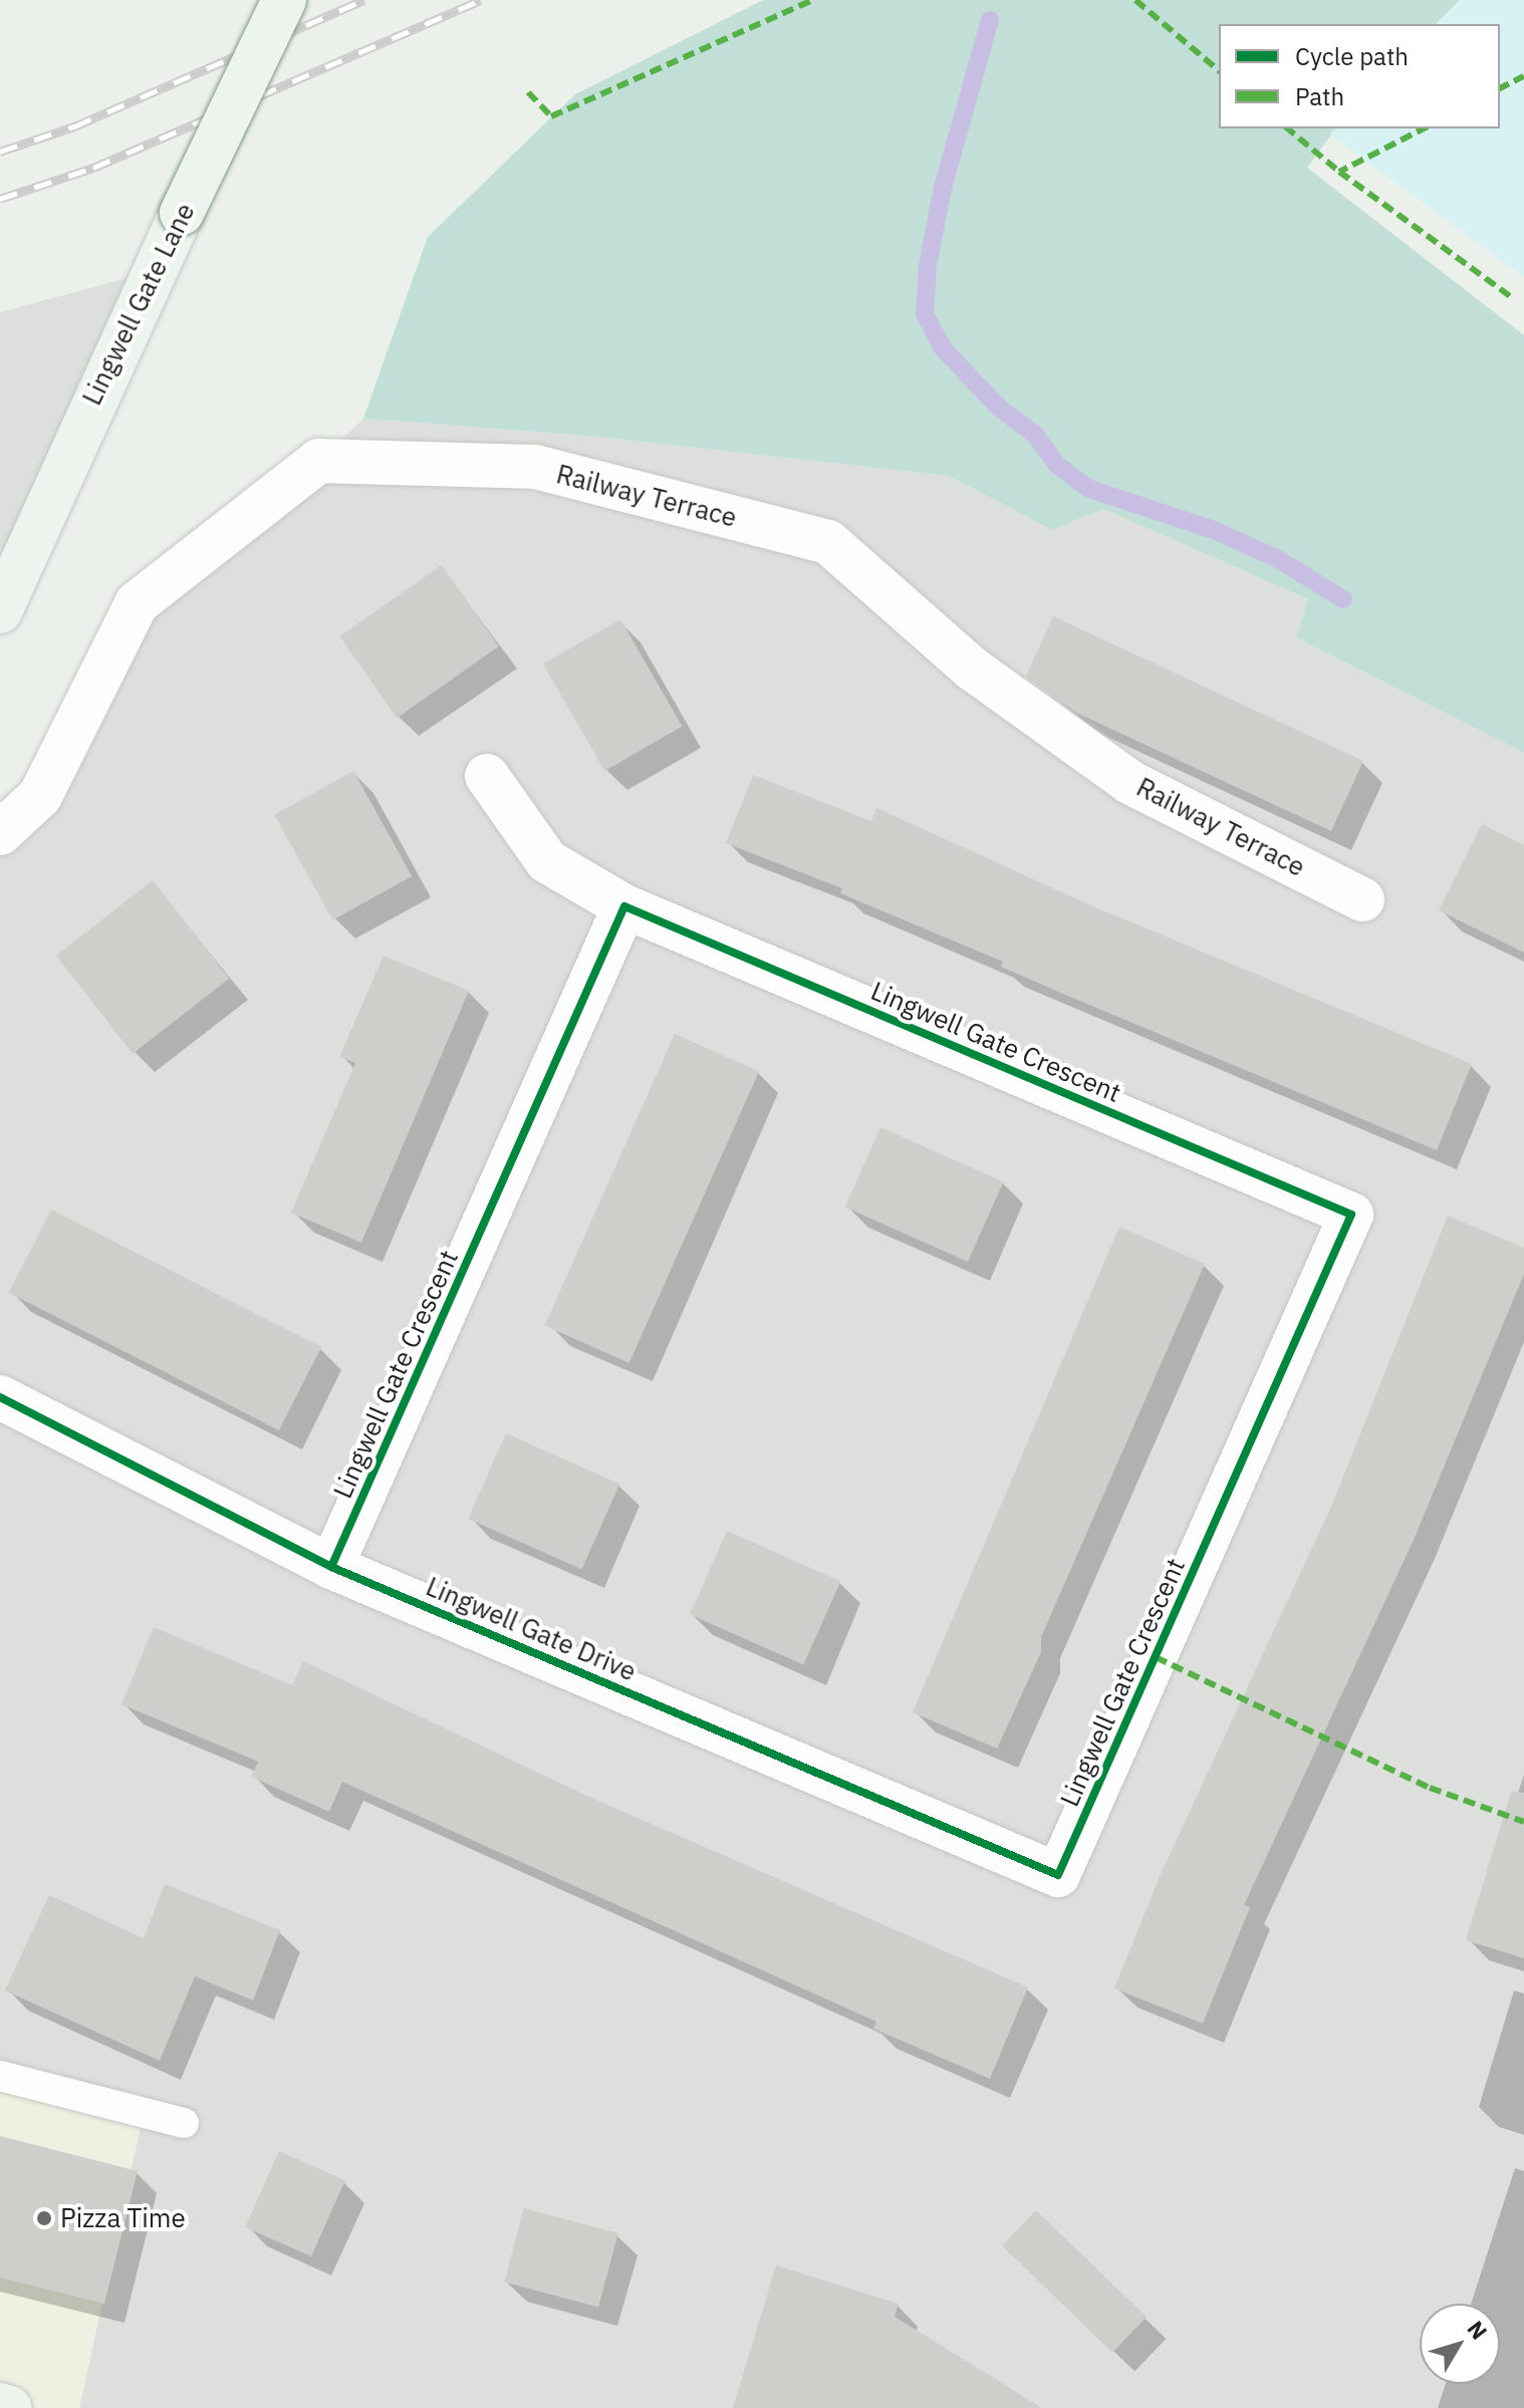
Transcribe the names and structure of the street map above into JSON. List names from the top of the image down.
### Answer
{
  "streets": {
    "street": [
      "Lingwell Gate Lane",
      "Railway Terrace",
      "Lingwell Gate Crescent",
      "Lingwell Gate Drive"
    ]
  },
  "crossings": [
    ["Lingwell Gate Crescent", "Lingwell Gate Drive"]
  ],
  "places": ["Pizza Time"],
  "legend": ["Cycle path", "Path"],
  "north": "top right"
}
